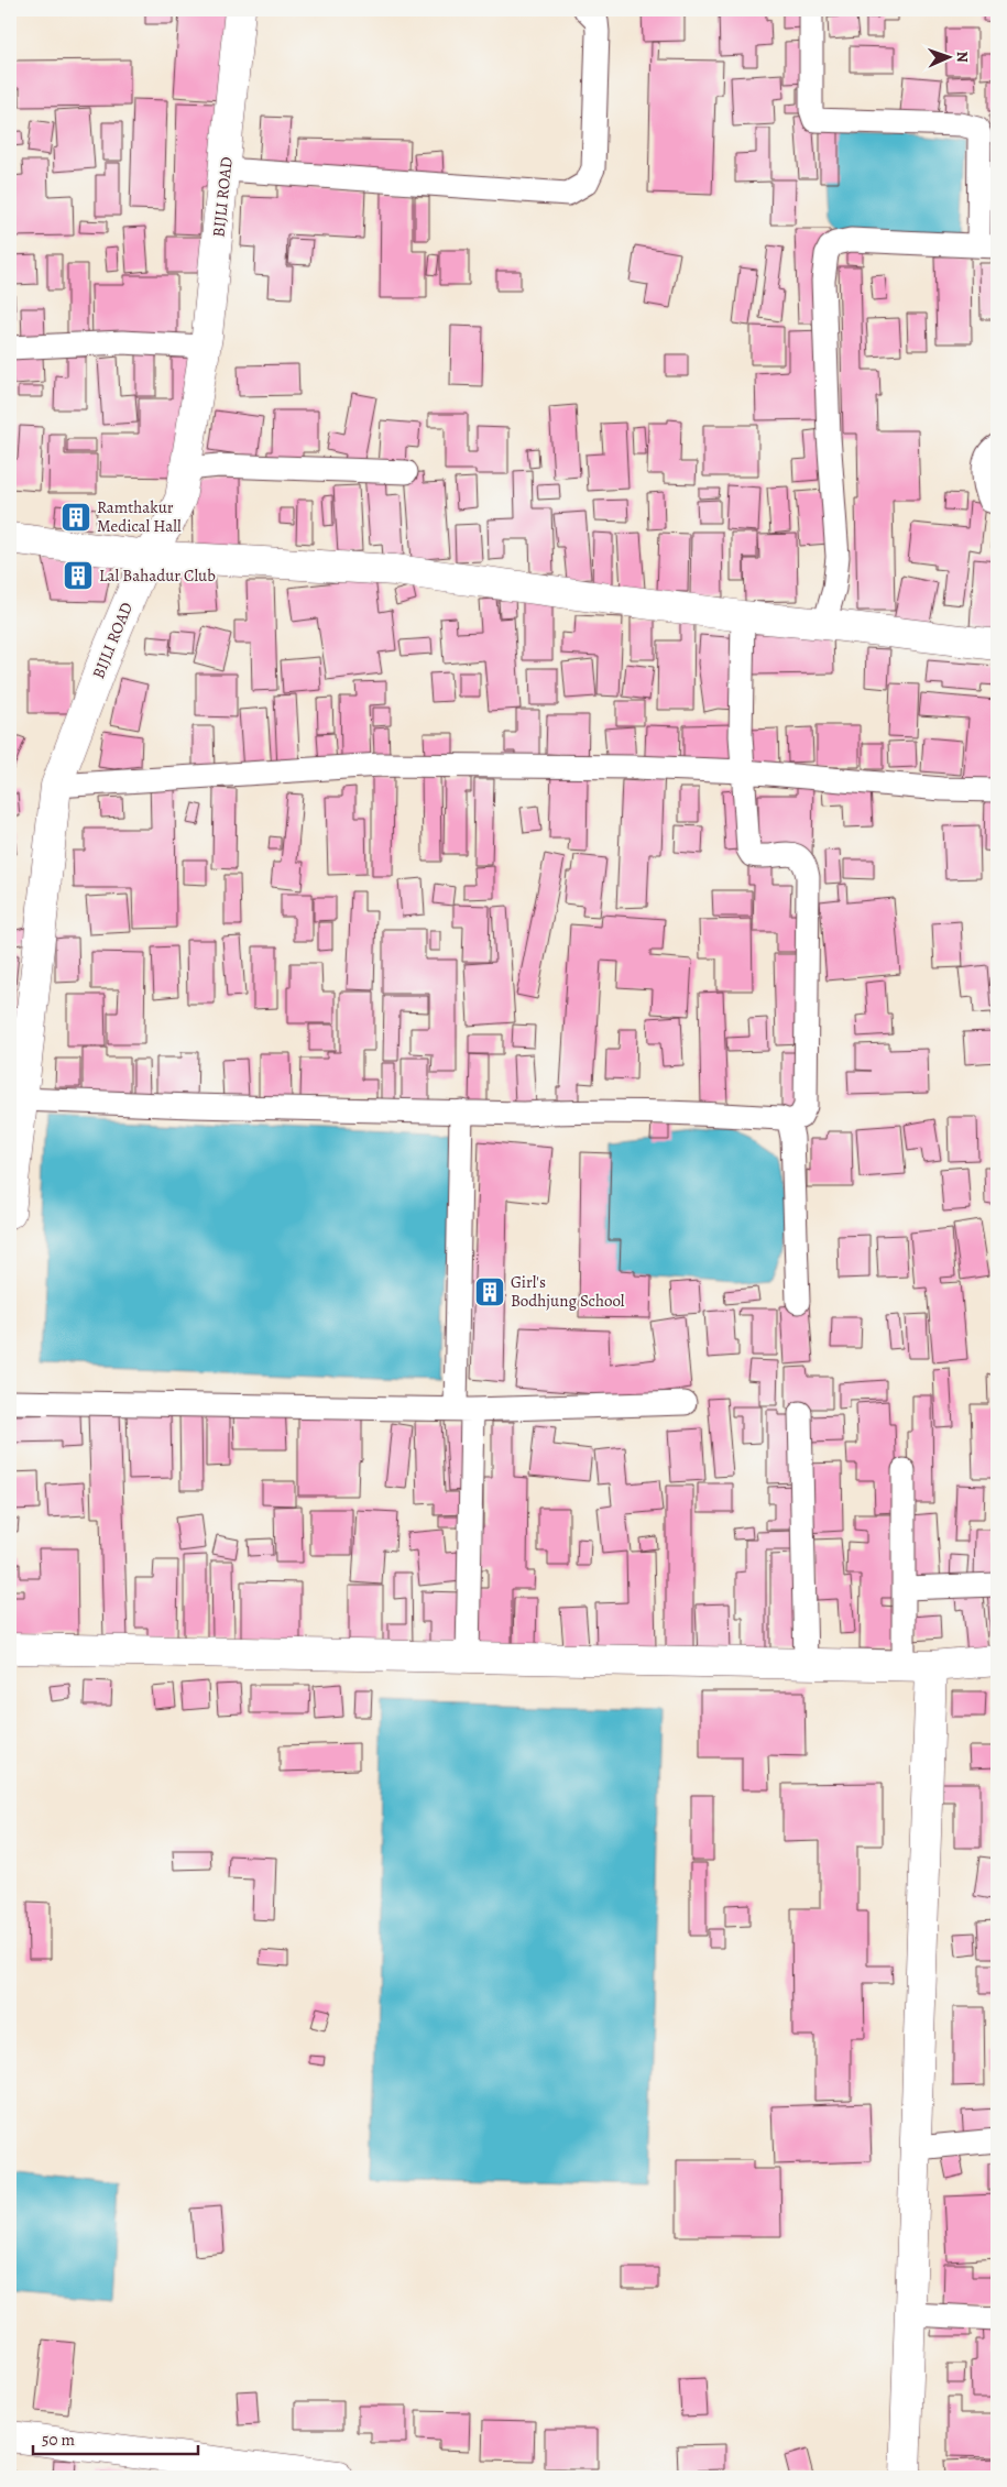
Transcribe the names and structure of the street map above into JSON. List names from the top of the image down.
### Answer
{
  "streets": {
    "street": ["BIJLI ROAD"]
  },
  "places": {
    "building": ["Ramthakur Medical Hall", "Lal Bahadur Club", "Girl's Bodhjung School"]
  },
  "scale_bar": "50 m",
  "north": "right"
}
